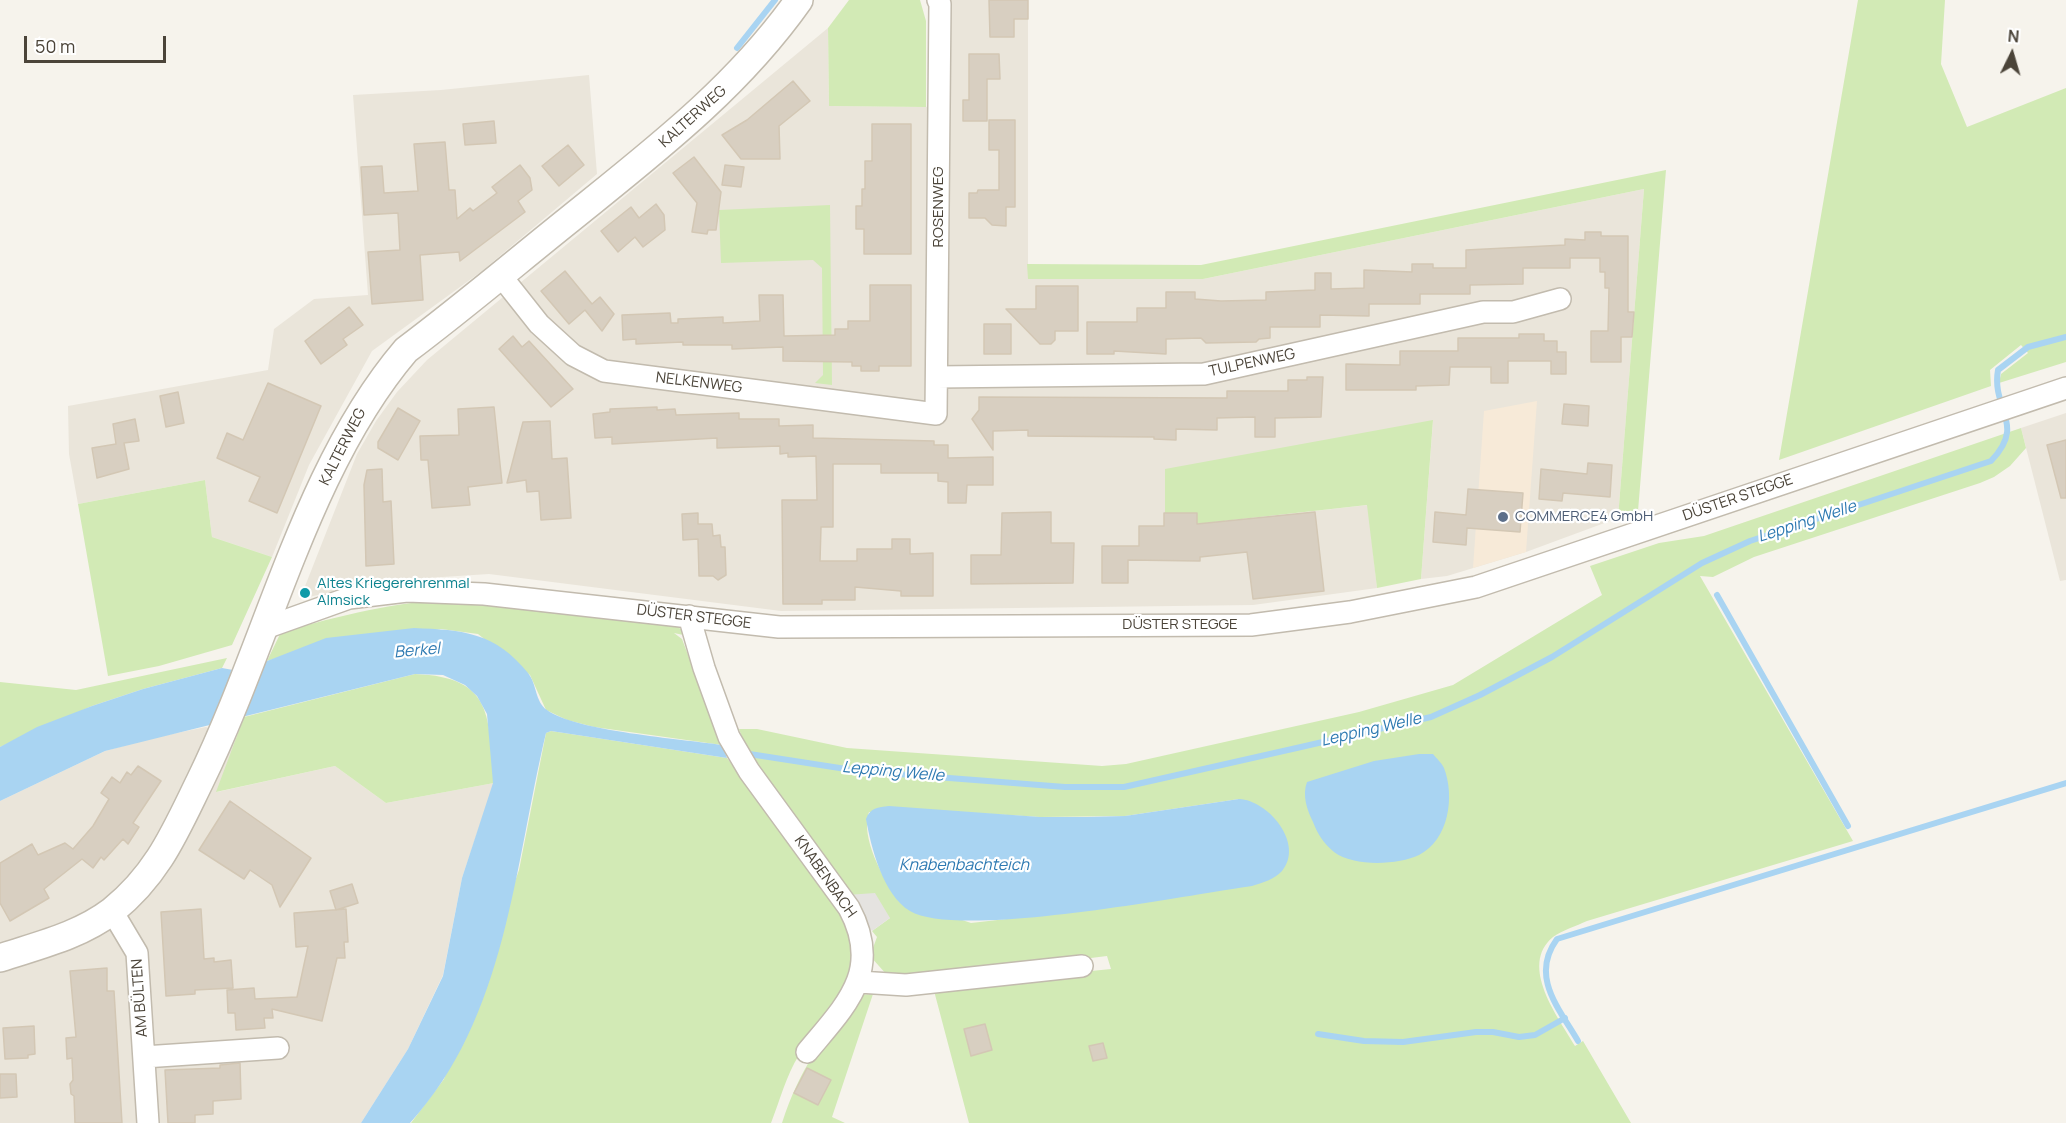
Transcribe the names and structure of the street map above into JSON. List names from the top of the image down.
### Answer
{
  "streets": {
    "street": [
      "KALTERWEG",
      "ROSENWEG",
      "TULPENWEG",
      "NELKENWEG",
      "DÜSTER STEGGE",
      "KNABENBACH",
      "AM BÜLTEN"
    ]
  },
  "crossings": [
    ["KALTERWEG", "NELKENWEG"],
    ["KALTERWEG", "DÜSTER STEGGE"],
    ["KALTERWEG", "AM BÜLTEN"],
    ["ROSENWEG", "TULPENWEG"],
    ["ROSENWEG", "NELKENWEG"],
    ["DÜSTER STEGGE", "KNABENBACH"]
  ],
  "water": ["Lepping Welle", "Berkel", "Knabenbachteich"],
  "places": ["COMMERCE4 GmbH", "Altes Kriegerehrenmal Almsick"],
  "scale_bar": "50 m",
  "north": "top"
}
